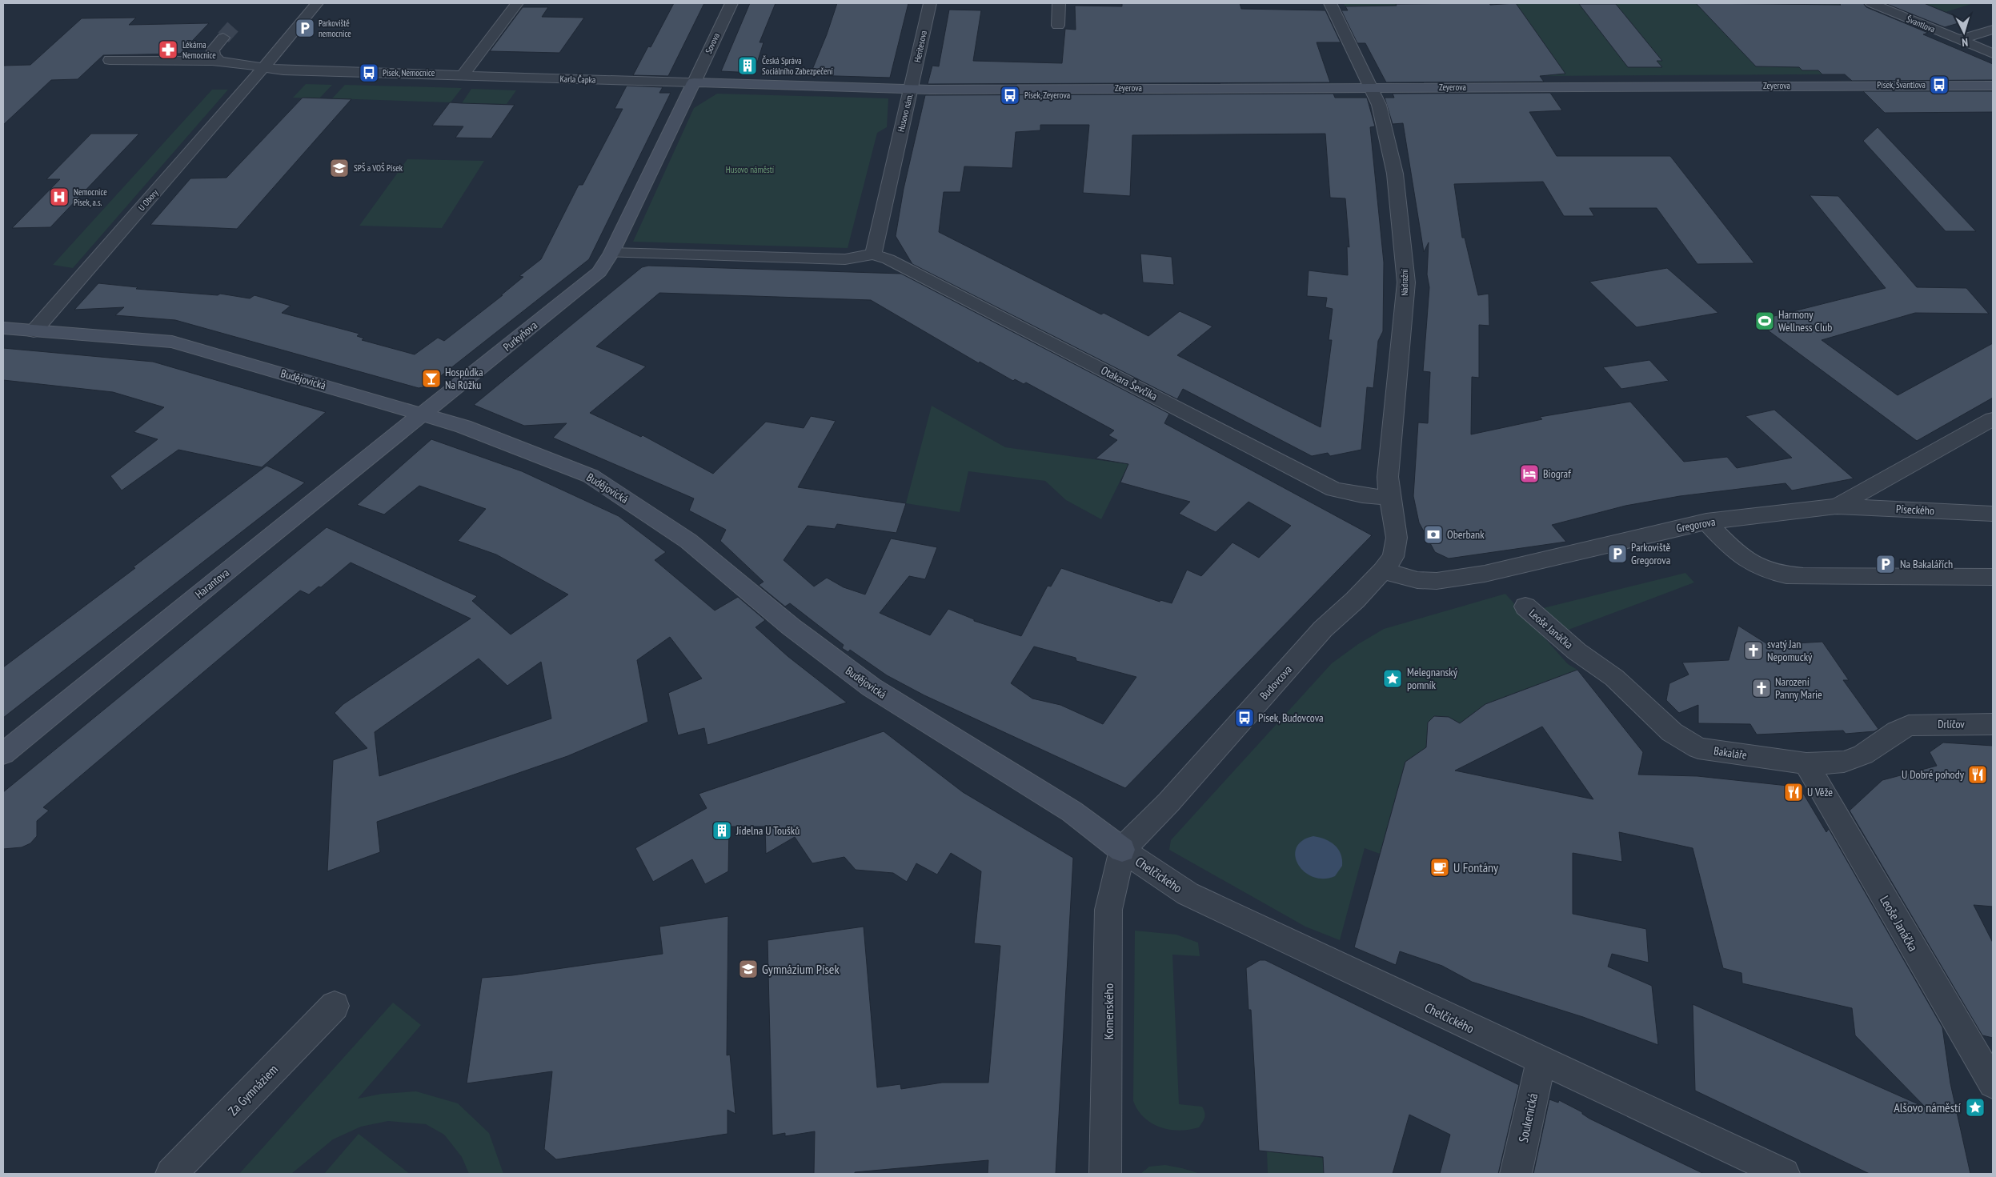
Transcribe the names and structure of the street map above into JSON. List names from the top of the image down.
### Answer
{
  "streets": {
    "street": [
      "Švantlova",
      "Sovova",
      "Heritesova",
      "Karla Čapka",
      "Zeyerova",
      "Husovo nám.",
      "U Obory",
      "Nádražní",
      "Purkyňova",
      "Budějovická",
      "Otakara Ševčíka",
      "Píseckého",
      "Gregorova",
      "Harantova",
      "Leoše Janáčka",
      "Budovcova",
      "Drlíčov",
      "Bakaláře",
      "Chelčického",
      "Komenského",
      "Za Gymnáziem",
      "Soukenická"
    ]
  },
  "crossings": [
    ["Sovova", "Karla Čapka"],
    ["Sovova", "Husovo nám."],
    ["Heritesova", "Zeyerova"],
    ["Heritesova", "Husovo nám."],
    ["Karla Čapka", "Husovo nám."],
    ["Karla Čapka", "U Obory"],
    ["Zeyerova", "Husovo nám."],
    ["Zeyerova", "Nádražní"],
    ["Husovo nám.", "Otakara Ševčíka"],
    ["U Obory", "Budějovická"],
    ["Nádražní", "Otakara Ševčíka"],
    ["Nádražní", "Gregorova"],
    ["Nádražní", "Budovcova"],
    ["Purkyňova", "Budějovická"],
    ["Purkyňova", "Harantova"],
    ["Budějovická", "Harantova"],
    ["Budějovická", "Budovcova"],
    ["Budějovická", "Chelčického"],
    ["Budějovická", "Komenského"],
    ["Píseckého", "Gregorova"],
    ["Gregorova", "Budovcova"],
    ["Leoše Janáčka", "Bakaláře"],
    ["Budovcova", "Chelčického"],
    ["Budovcova", "Komenského"],
    ["Drlíčov", "Bakaláře"],
    ["Chelčického", "Komenského"],
    ["Chelčického", "Soukenická"]
  ],
  "parks": ["Husovo náměstí"],
  "places": {
    "parking": ["Parkoviště nemocnice", "Parkoviště Gregorova", "Na Bakalářích"],
    "pharmacy": ["Lékárna Nemocnice"],
    "building": ["Česká Správa Sociálního Zabezpečení", "Jídelna U Toušků"],
    "bus stop": [
      "Písek, Nemocnice",
      "Písek, Švantlova",
      "Písek, Zeyerova",
      "Písek, Budovcova"
    ],
    "school or university": ["SPŠ a VOŠ Písek", "Gymnázium Písek"],
    "hospital": ["Nemocnice Písek, a.s."],
    "sports": ["Harmony Wellness Club"],
    "bar": ["Hospůdka Na Růžku"],
    "hotel": ["Biograf"],
    "bank": ["Oberbank"],
    "church": ["svatý Jan Nepomucký", "Narození Panny Marie"],
    "place": ["Melegnanský pomník", "Alšovo náměstí"],
    "restaurant": ["U Dobré pohody", "U Věže"],
    "cafe": ["U Fontány"]
  },
  "north": "bottom"
}
